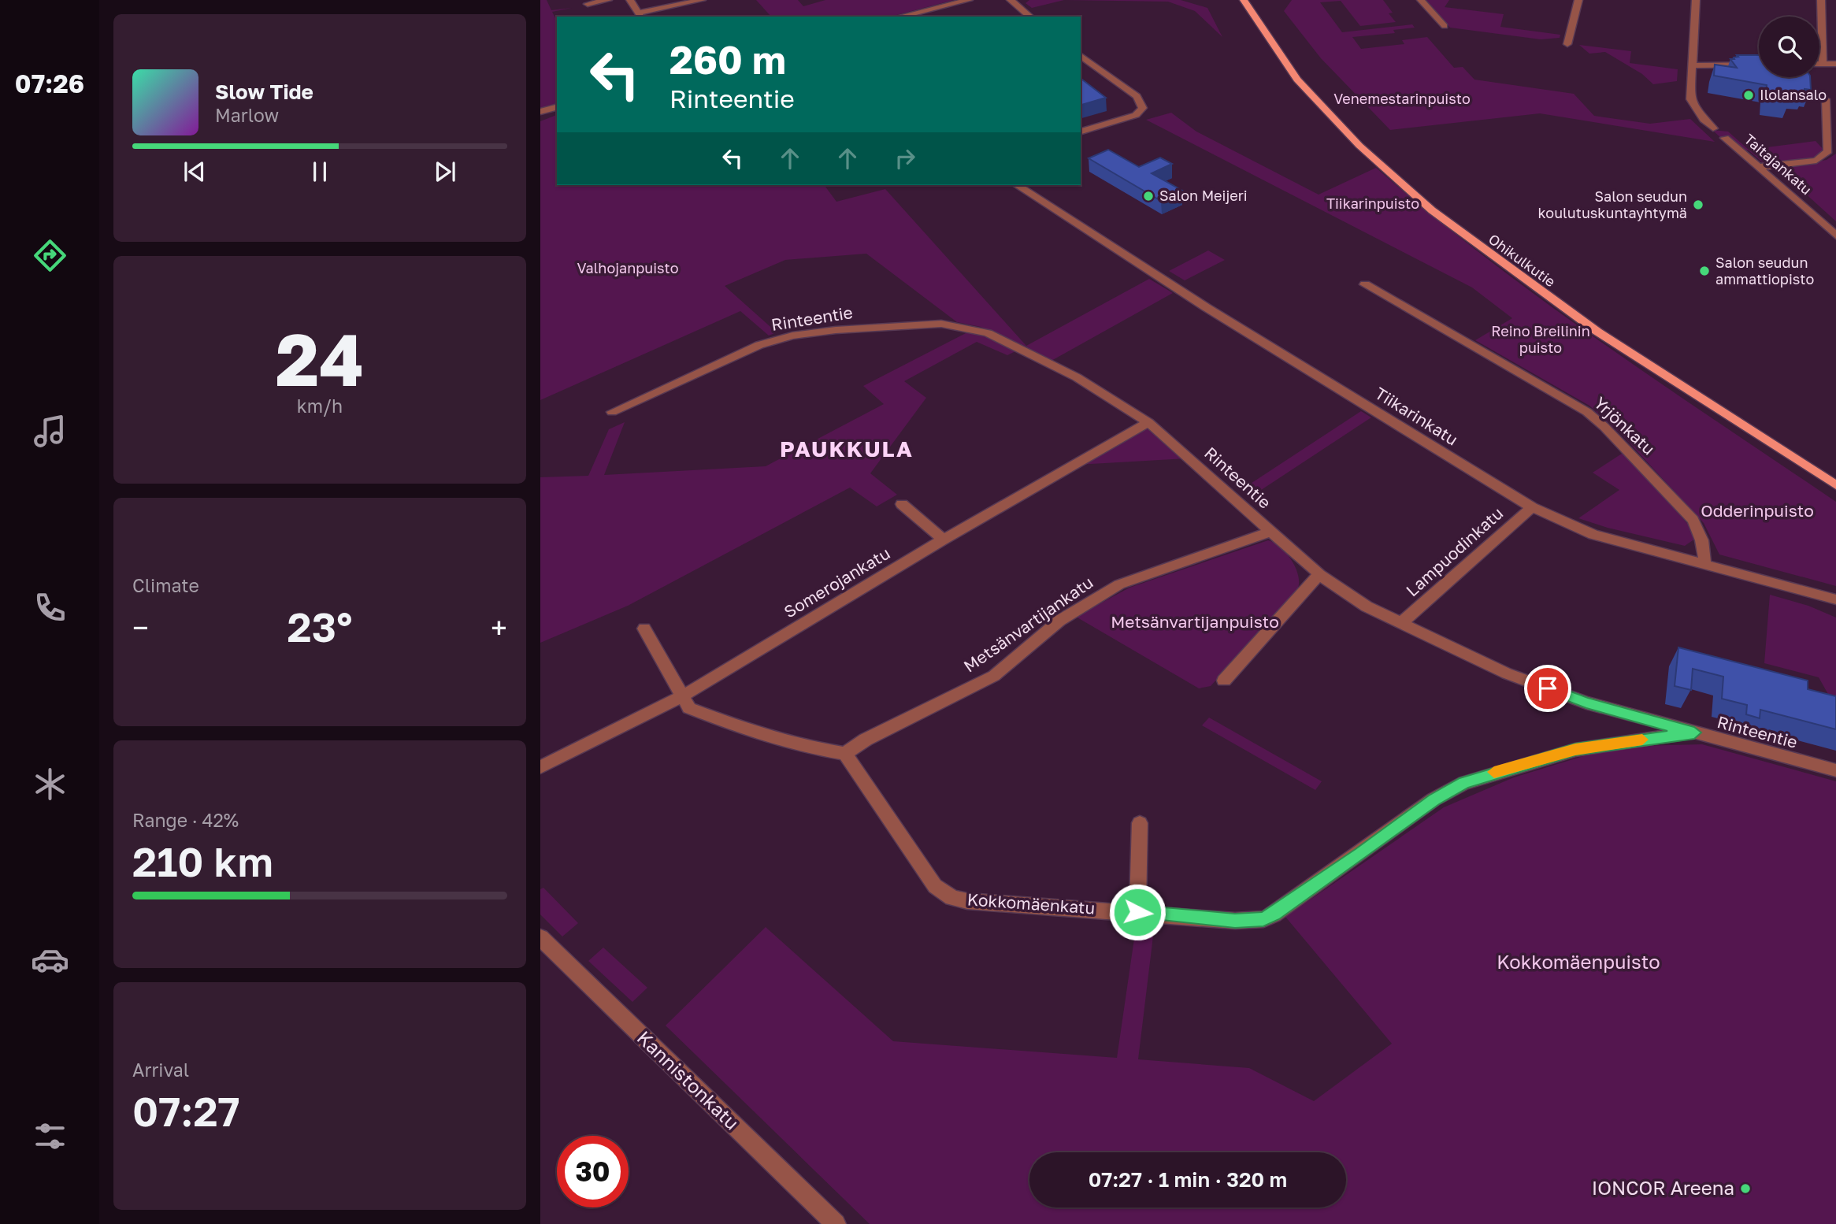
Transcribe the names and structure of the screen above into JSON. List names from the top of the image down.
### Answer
{
  "streets": {
    "main road": ["Ohikulkutie"],
    "street": [
      "Taitajankatu",
      "Rinteentie",
      "Tiikarinkatu",
      "Yrjönkatu",
      "Lampuodinkatu",
      "Somerojankatu",
      "Metsänvartijankatu",
      "Kokkomäenkatu",
      "Kannistonkatu"
    ]
  },
  "crossings": [
    ["Rinteentie", "Lampuodinkatu"],
    ["Rinteentie", "Somerojankatu"],
    ["Rinteentie", "Metsänvartijankatu"],
    ["Rinteentie", "Kokkomäenkatu"],
    ["Tiikarinkatu", "Yrjönkatu"],
    ["Tiikarinkatu", "Lampuodinkatu"],
    ["Metsänvartijankatu", "Kokkomäenkatu"]
  ],
  "districts": ["PAUKKULA"],
  "parks": [
    "Venemestarinpuisto",
    "Tiikarinpuisto",
    "Valhojanpuisto",
    "Reino Breilinin puisto",
    "Odderinpuisto",
    "Metsänvartijanpuisto",
    "Kokkomäenpuisto"
  ],
  "places": [
    "Ilolansalo",
    "Salon Meijeri",
    "Salon seudun koulutuskuntayhtymä",
    "Salon seudun ammattiopisto",
    "IONCOR Areena"
  ],
  "page": {
    "tabs": "07:26",
    "turn": ["260 m", "Rinteentie"],
    "song": ["Slow Tide", "Marlow"],
    "tile": [
      ["24", "km/h"],
      "Climate",
      ["Range · 42%", "210 km"],
      ["Arrival", "07:27"]
    ],
    "heat": ["−", "23°", "+"],
    "limit": "30",
    "trip": "07:27 · 1 min · 320 m"
  }
}
